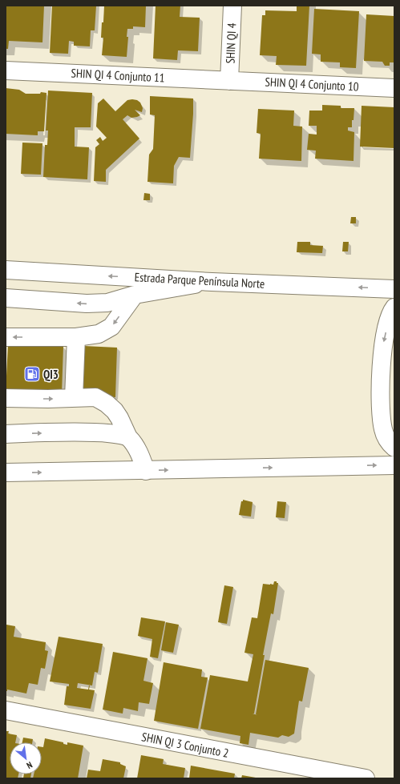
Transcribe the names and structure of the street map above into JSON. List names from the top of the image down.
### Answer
{
  "streets": {
    "main road": [
      "SHIN QI 4",
      "SHIN QI 4 Conjunto 11",
      "SHIN QI 4 Conjunto 10",
      "Estrada Parque Península Norte",
      "SHIN QI 3 Conjunto 2"
    ]
  },
  "crossings": [
    ["SHIN QI 4", "SHIN QI 4 Conjunto 11"],
    ["SHIN QI 4", "SHIN QI 4 Conjunto 10"],
    ["SHIN QI 4 Conjunto 11", "SHIN QI 4 Conjunto 10"]
  ],
  "places": {
    "fuel station": ["QI3"]
  },
  "north": "bottom right"
}
